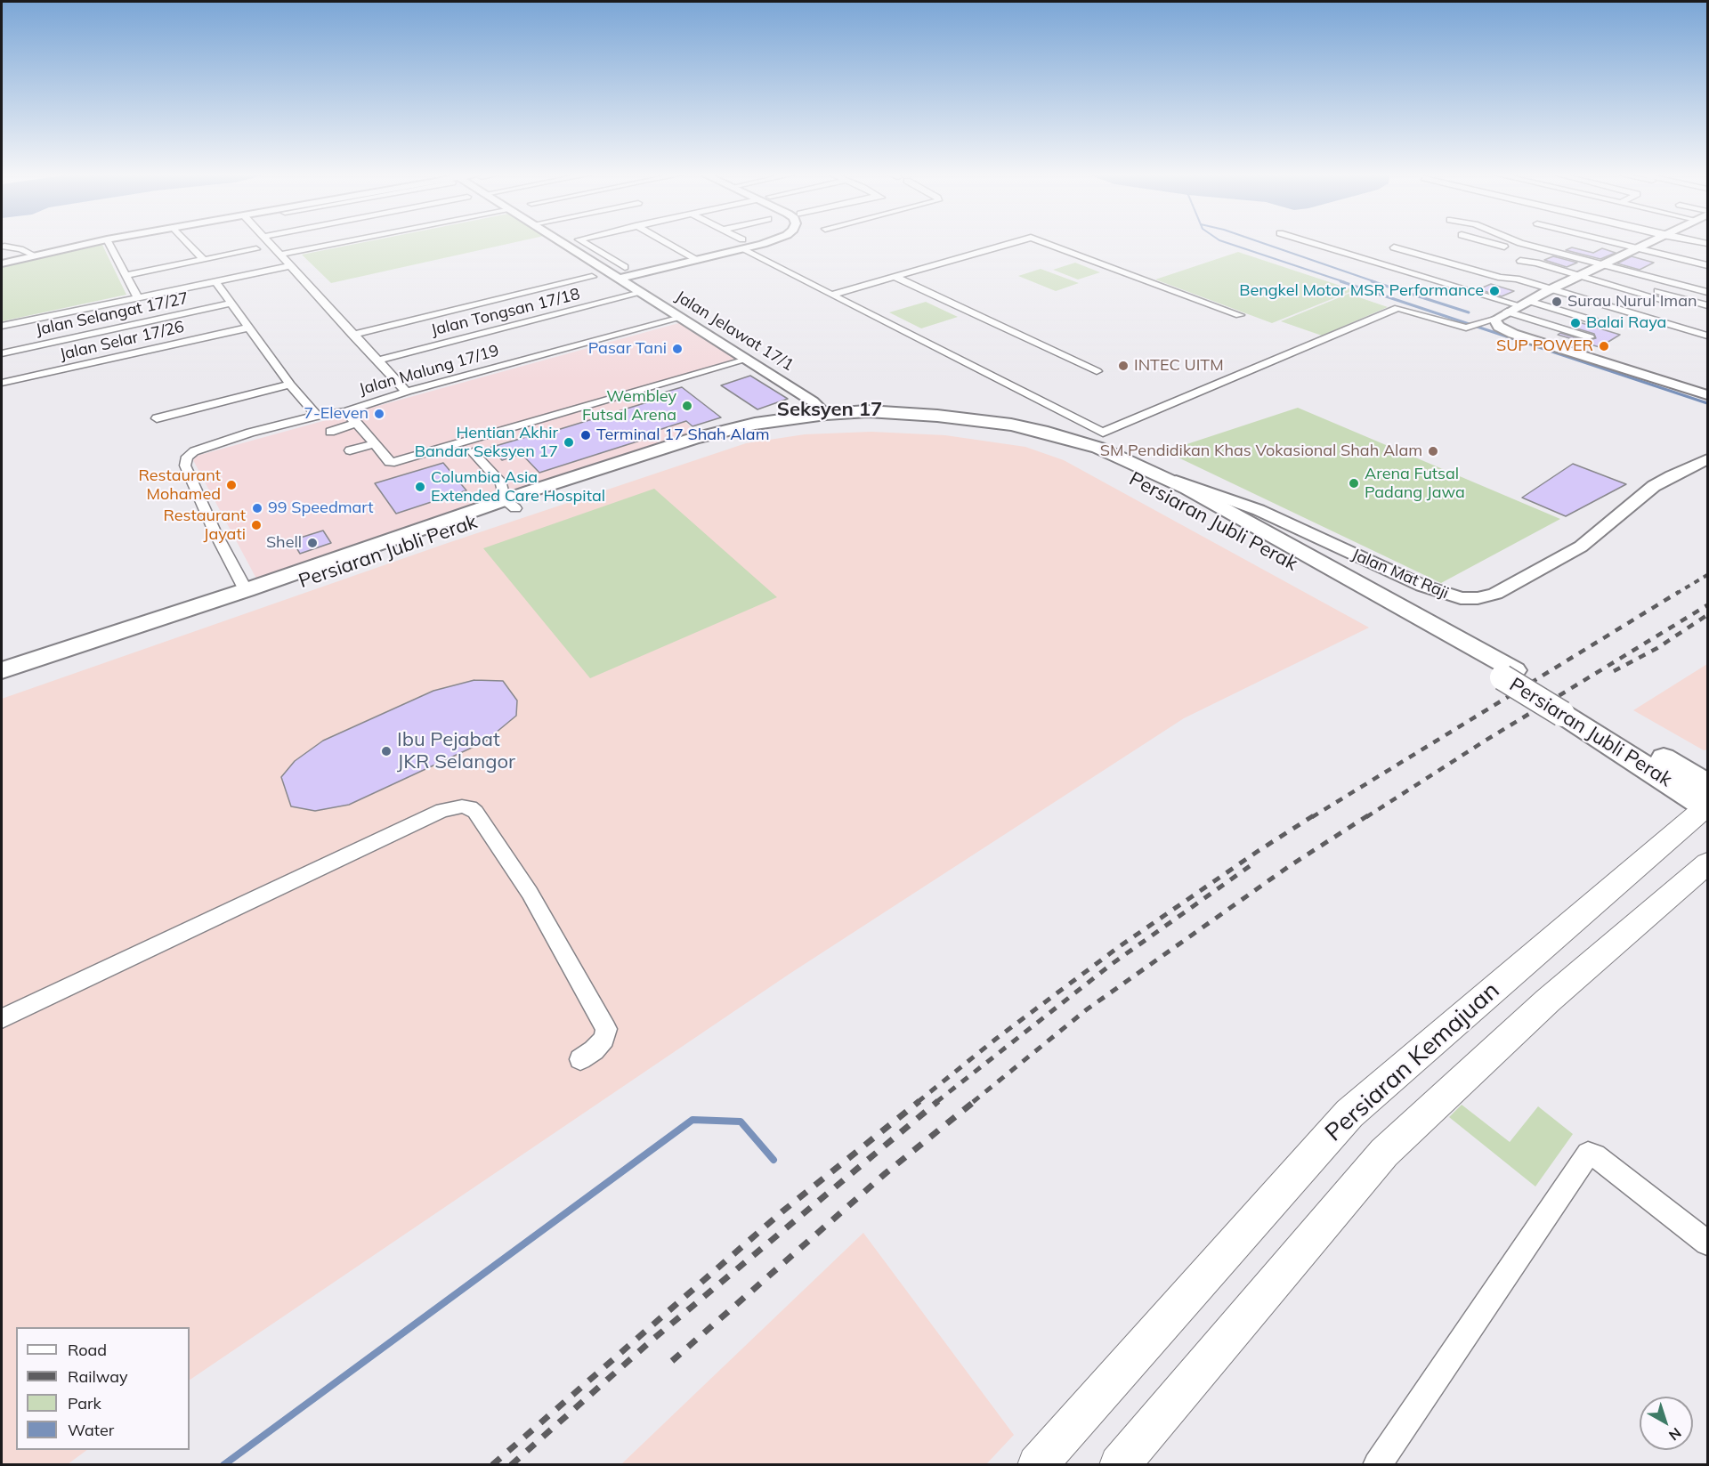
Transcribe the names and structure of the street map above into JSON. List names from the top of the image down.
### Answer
{
  "streets": {
    "main road": ["Persiaran Jubli Perak", "Persiaran Kemajuan"],
    "street": [
      "Jalan Tongsan 17/18",
      "Jalan Selangat 17/27",
      "Jalan Jelawat 17/1",
      "Jalan Selar 17/26",
      "Jalan Malung 17/19",
      "Jalan Mat Raji"
    ]
  },
  "crossings": [
    ["Jalan Tongsan 17/18", "Jalan Jelawat 17/1"],
    ["Jalan Jelawat 17/1", "Jalan Malung 17/19"],
    ["Jalan Jelawat 17/1", "Persiaran Jubli Perak"],
    ["Jalan Malung 17/19", "Persiaran Jubli Perak"],
    ["Persiaran Jubli Perak", "Jalan Mat Raji"],
    ["Persiaran Jubli Perak", "Persiaran Kemajuan"]
  ],
  "districts": ["Seksyen 17"],
  "places": [
    "Bengkel Motor MSR Performance",
    "Surau Nurul Iman",
    "Balai Raya",
    "SUP POWER",
    "Pasar Tani",
    "INTEC UITM",
    "Wembley Futsal Arena",
    "7-Eleven",
    "Terminal 17 Shah Alam",
    "Hentian Akhir Bandar Seksyen 17",
    "SM Pendidikan Khas Vokasional Shah Alam",
    "Arena Futsal Padang Jawa",
    "Restaurant Mohamed",
    "Columbia Asia Extended Care Hospital",
    "99 Speedmart",
    "Restaurant Jayati",
    "Shell",
    "Ibu Pejabat JKR Selangor"
  ],
  "legend": [
    "Road",
    "Railway",
    "Park",
    "Water"
  ],
  "north": "bottom right"
}
